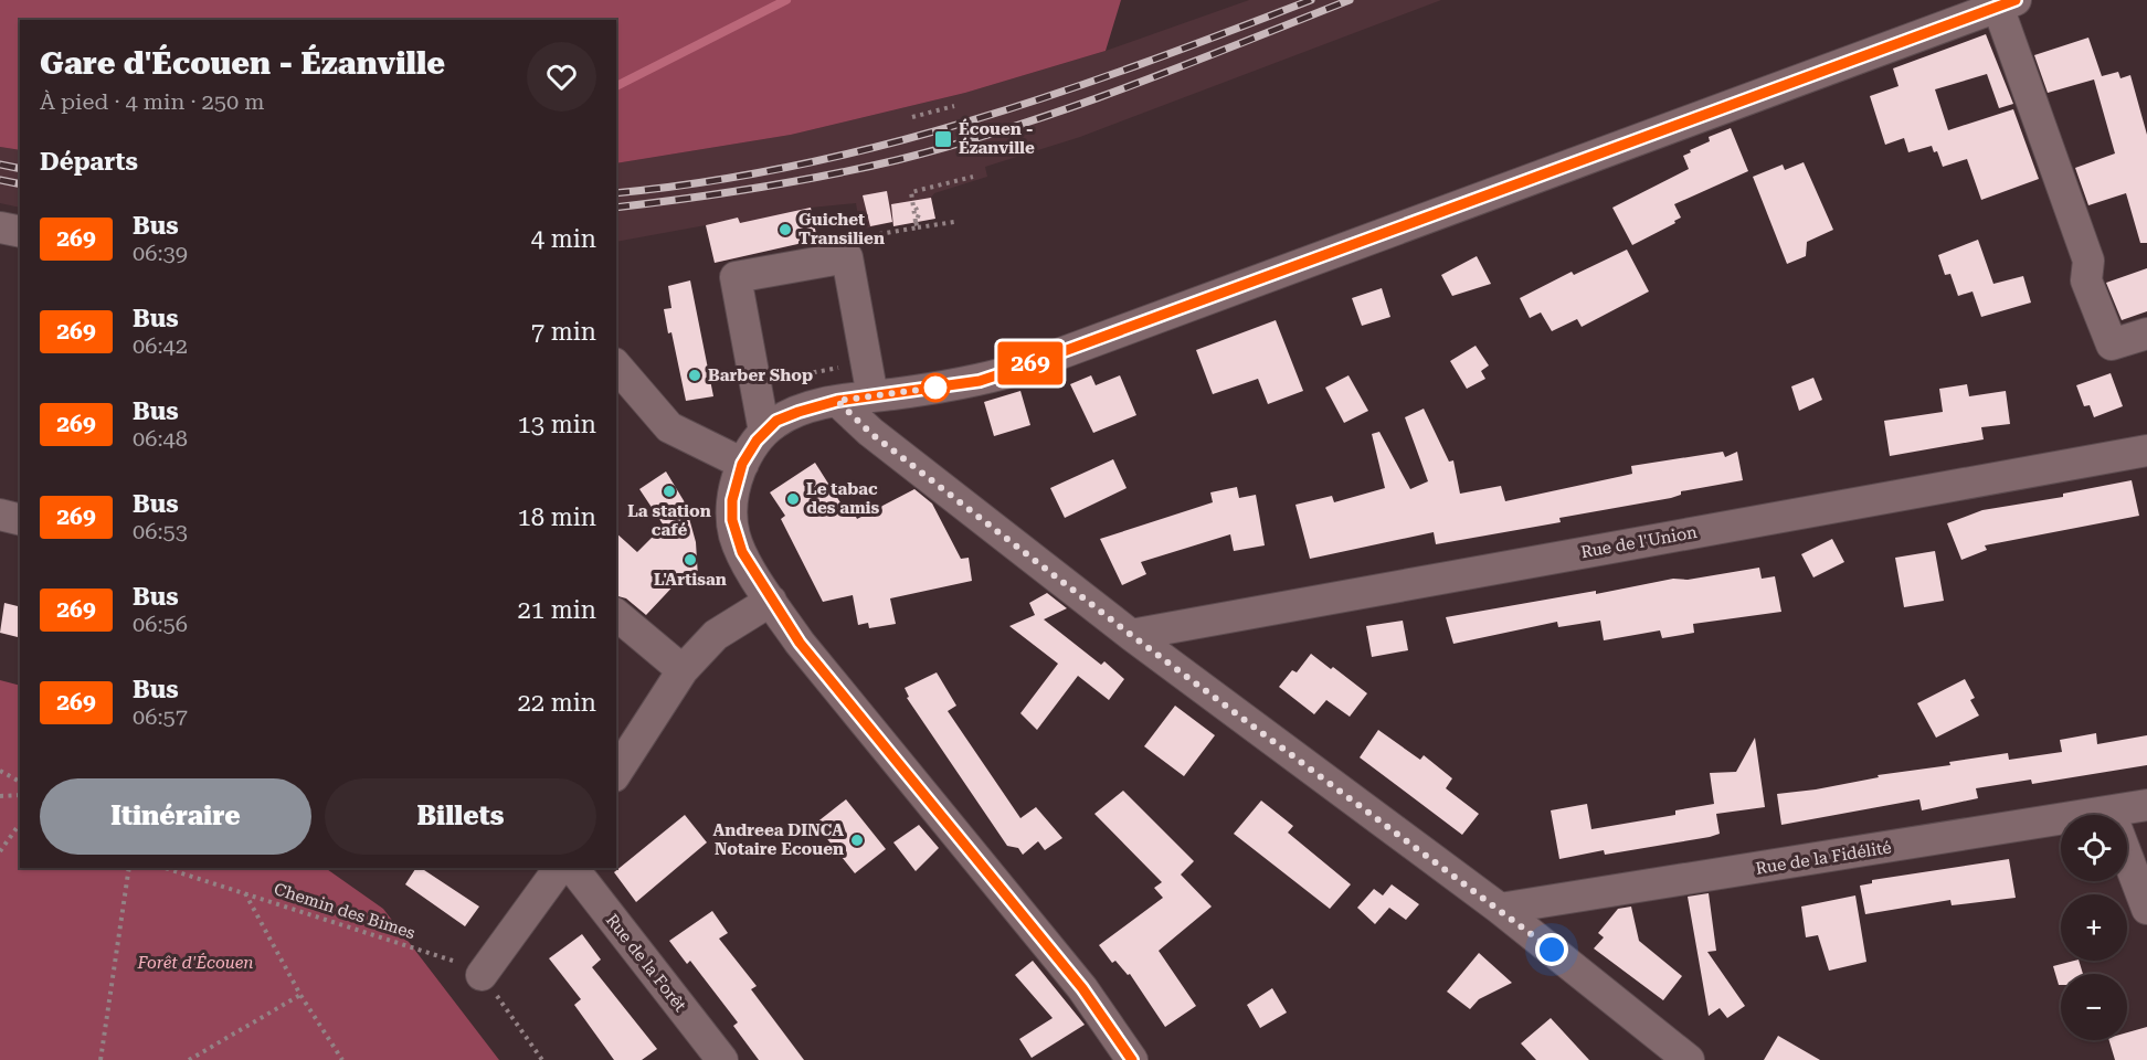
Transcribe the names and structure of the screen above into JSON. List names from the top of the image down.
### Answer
{
  "streets": {
    "street": ["Rue de l'Union", "Rue de la Fidélité", "Rue de la Forêt"],
    "path": ["Chemin des Bimes"]
  },
  "parks": ["Forêt d'Écouen"],
  "places": {
    "transit": ["Écouen - Ézanville"],
    "other": [
      "Guichet Transilien",
      "Barber Shop",
      "La station café",
      "Le tabac des amis",
      "L'Artisan",
      "Andreea DINCA Notaire Ecouen"
    ]
  },
  "lines": ["bus line 269"],
  "page": {
    "on_map": "269",
    "heading": [
      ["Gare d'Écouen - Ézanville", "À pied · 4 min · 250 m"],
      "Départs"
    ],
    "list": [
      {
        "mark": "269",
        "name": "Bus",
        "note": "06:39",
        "value": "4 min"
      },
      {
        "mark": "269",
        "name": "Bus",
        "note": "06:42",
        "value": "7 min"
      },
      {
        "mark": "269",
        "name": "Bus",
        "note": "06:48",
        "value": "13 min"
      },
      {
        "mark": "269",
        "name": "Bus",
        "note": "06:53",
        "value": "18 min"
      },
      {
        "mark": "269",
        "name": "Bus",
        "note": "06:56",
        "value": "21 min"
      },
      {
        "mark": "269",
        "name": "Bus",
        "note": "06:57",
        "value": "22 min"
      }
    ],
    "buttons": ["Itinéraire", "Billets"],
    "map_buttons": ["+", "−"]
  }
}
